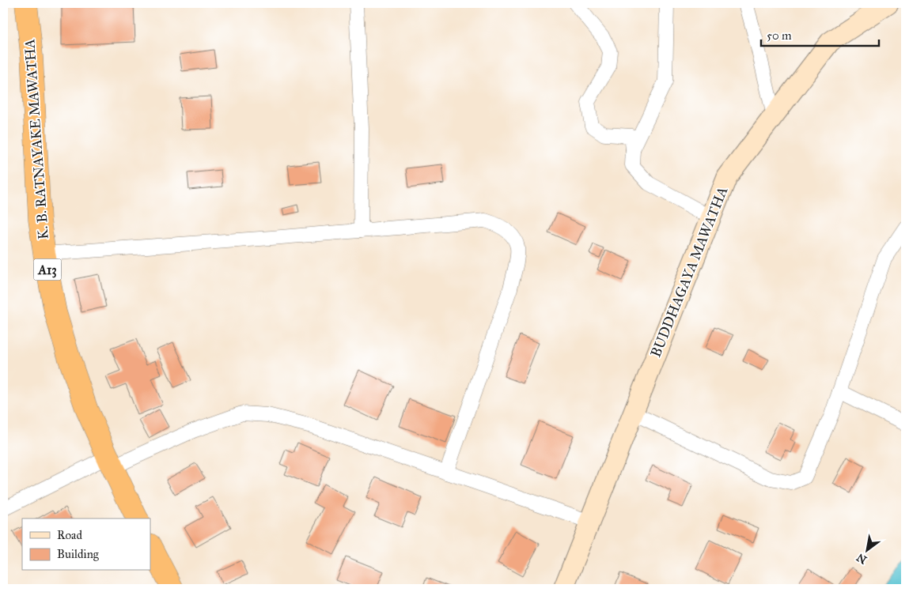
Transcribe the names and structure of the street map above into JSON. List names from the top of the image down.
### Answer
{
  "streets": {
    "highway": ["K. B. RATNAYAKE MAWATHA", "A13"],
    "main road": ["BUDDHAGAYA MAWATHA"]
  },
  "legend": ["Road", "Building"],
  "scale_bar": "50 m",
  "north": "bottom left"
}
